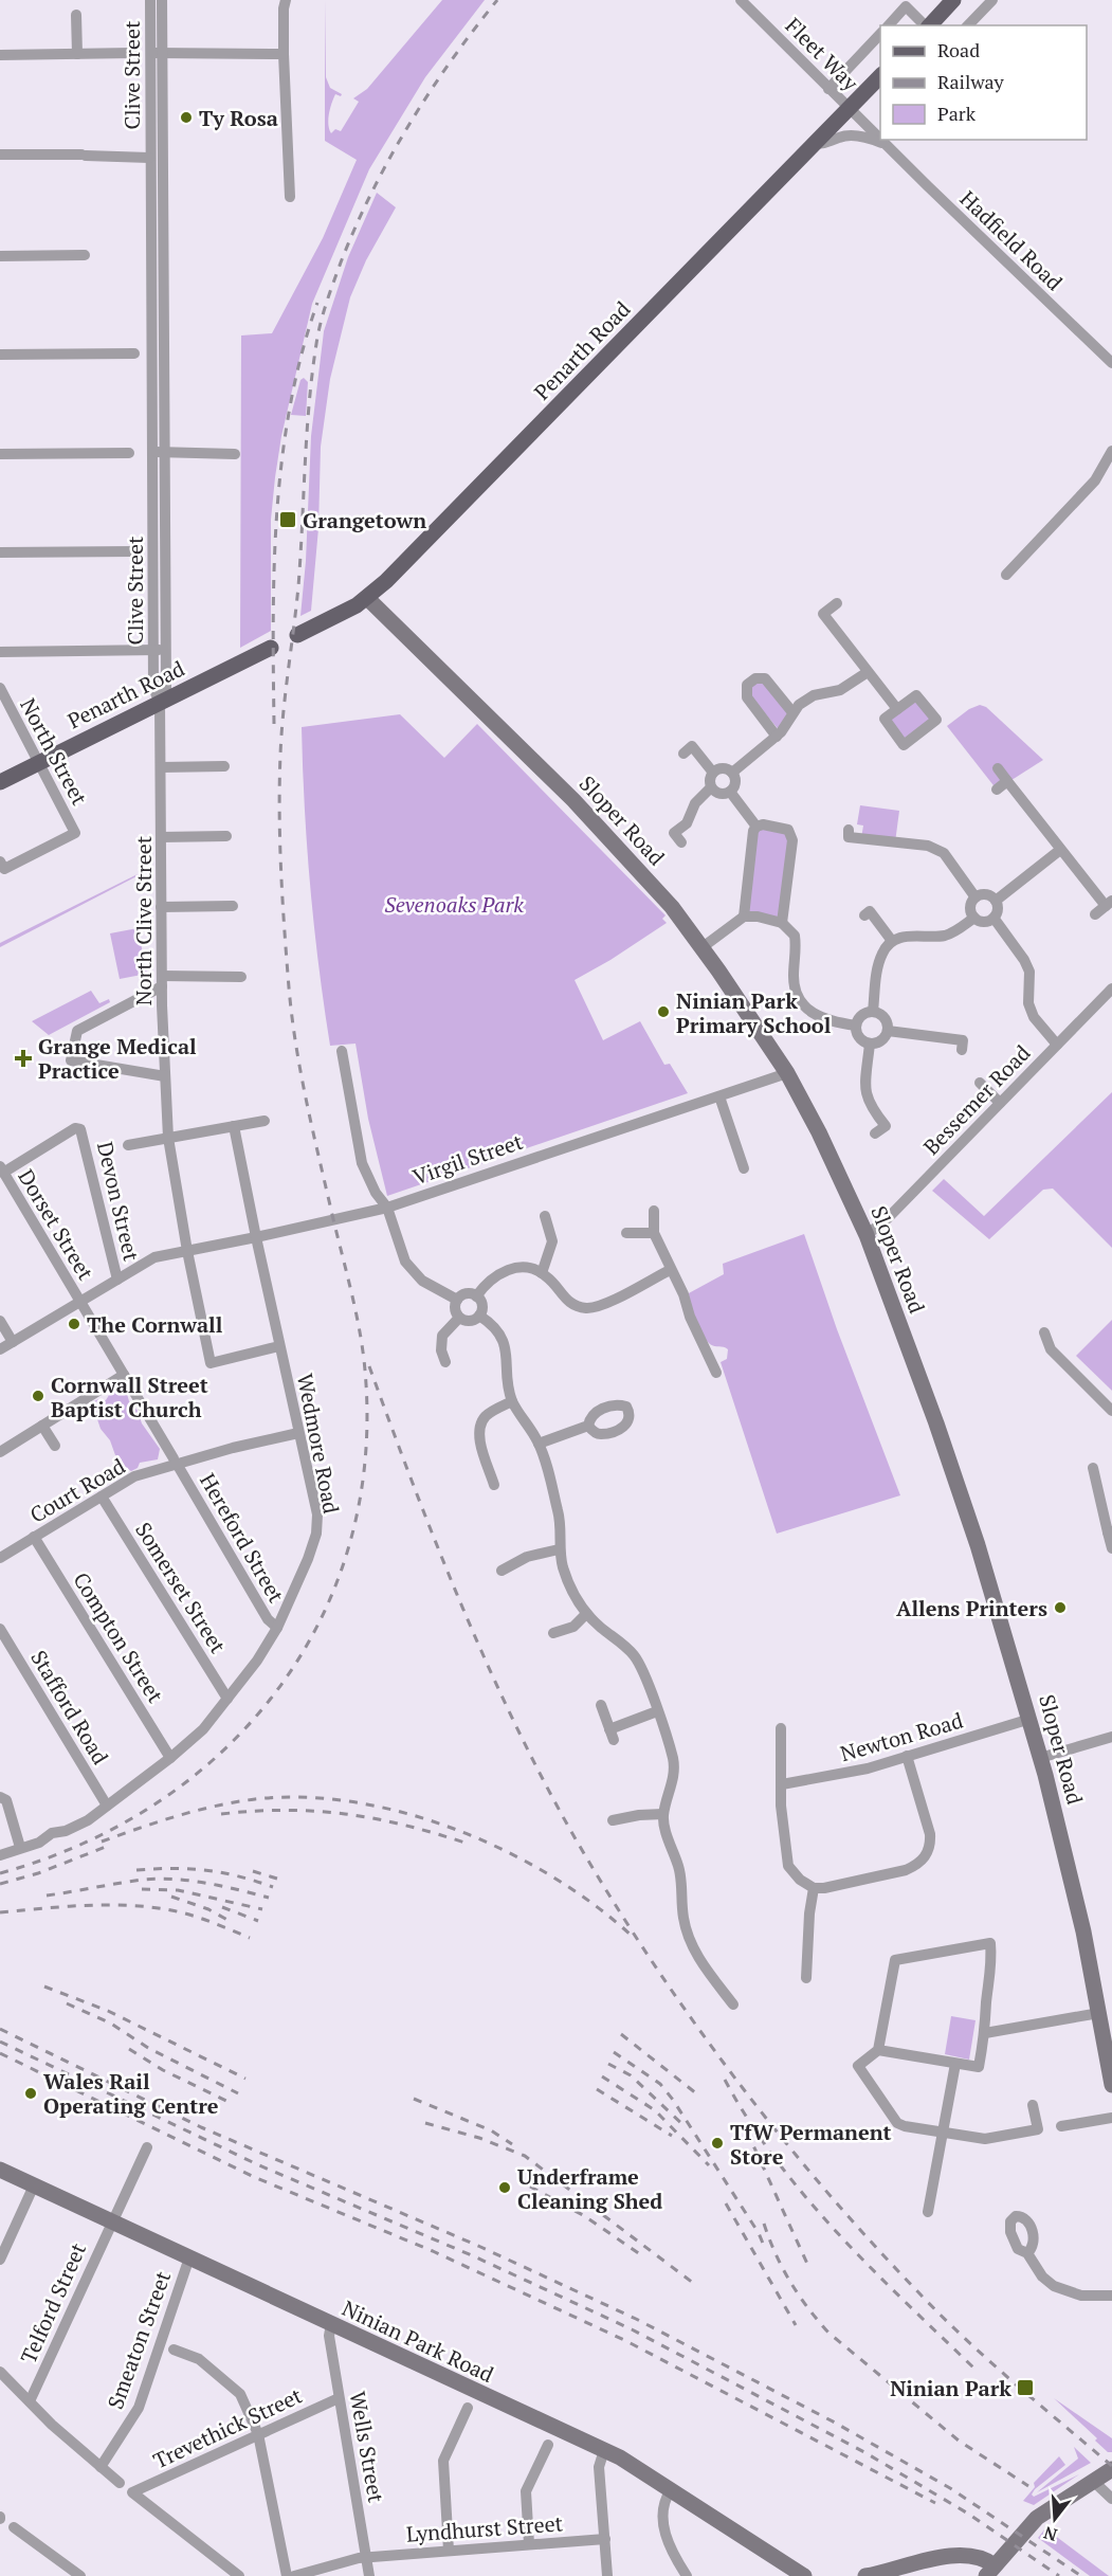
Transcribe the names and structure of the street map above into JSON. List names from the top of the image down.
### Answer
{
  "streets": {
    "main road": ["Penarth Road"],
    "street": [
      "Fleet Way",
      "Clive Street",
      "Hadfield Road",
      "North Street",
      "Sloper Road",
      "North Clive Street",
      "Bessemer Road",
      "Virgil Street",
      "Devon Street",
      "Dorset Street",
      "Wedmore Road",
      "Court Road",
      "Hereford Street",
      "Somerset Street",
      "Compton Street",
      "Stafford Road",
      "Newton Road",
      "Telford Street",
      "Smeaton Street",
      "Ninian Park Road",
      "Trevethick Street",
      "Wells Street",
      "Lyndhurst Street"
    ]
  },
  "crossings": [
    ["Fleet Way", "Hadfield Road"],
    ["Fleet Way", "Penarth Road"],
    ["Clive Street", "Penarth Road"],
    ["Clive Street", "North Clive Street"],
    ["Hadfield Road", "Penarth Road"],
    ["Penarth Road", "North Street"],
    ["Penarth Road", "Sloper Road"],
    ["Penarth Road", "North Clive Street"],
    ["Sloper Road", "Bessemer Road"],
    ["Sloper Road", "Virgil Street"],
    ["Sloper Road", "Newton Road"],
    ["North Clive Street", "Virgil Street"],
    ["North Clive Street", "Wedmore Road"],
    ["Virgil Street", "Devon Street"],
    ["Virgil Street", "Wedmore Road"],
    ["Devon Street", "Dorset Street"],
    ["Dorset Street", "Hereford Street"],
    ["Wedmore Road", "Court Road"],
    ["Wedmore Road", "Hereford Street"],
    ["Wedmore Road", "Somerset Street"],
    ["Wedmore Road", "Compton Street"],
    ["Wedmore Road", "Stafford Road"],
    ["Court Road", "Hereford Street"],
    ["Court Road", "Somerset Street"],
    ["Court Road", "Compton Street"],
    ["Telford Street", "Ninian Park Road"],
    ["Smeaton Street", "Ninian Park Road"],
    ["Ninian Park Road", "Wells Street"],
    ["Trevethick Street", "Wells Street"],
    ["Wells Street", "Lyndhurst Street"]
  ],
  "parks": ["Sevenoaks Park"],
  "places": {
    "other": [
      "Ty Rosa",
      "Ninian Park Primary School",
      "The Cornwall",
      "Cornwall Street Baptist Church",
      "Allens Printers",
      "Wales Rail Operating Centre",
      "TfW Permanent Store",
      "Underframe Cleaning Shed"
    ],
    "transit": ["Grangetown", "Ninian Park"],
    "health": ["Grange Medical Practice"]
  },
  "legend": ["Road", "Railway", "Park"],
  "north": "bottom"
}
